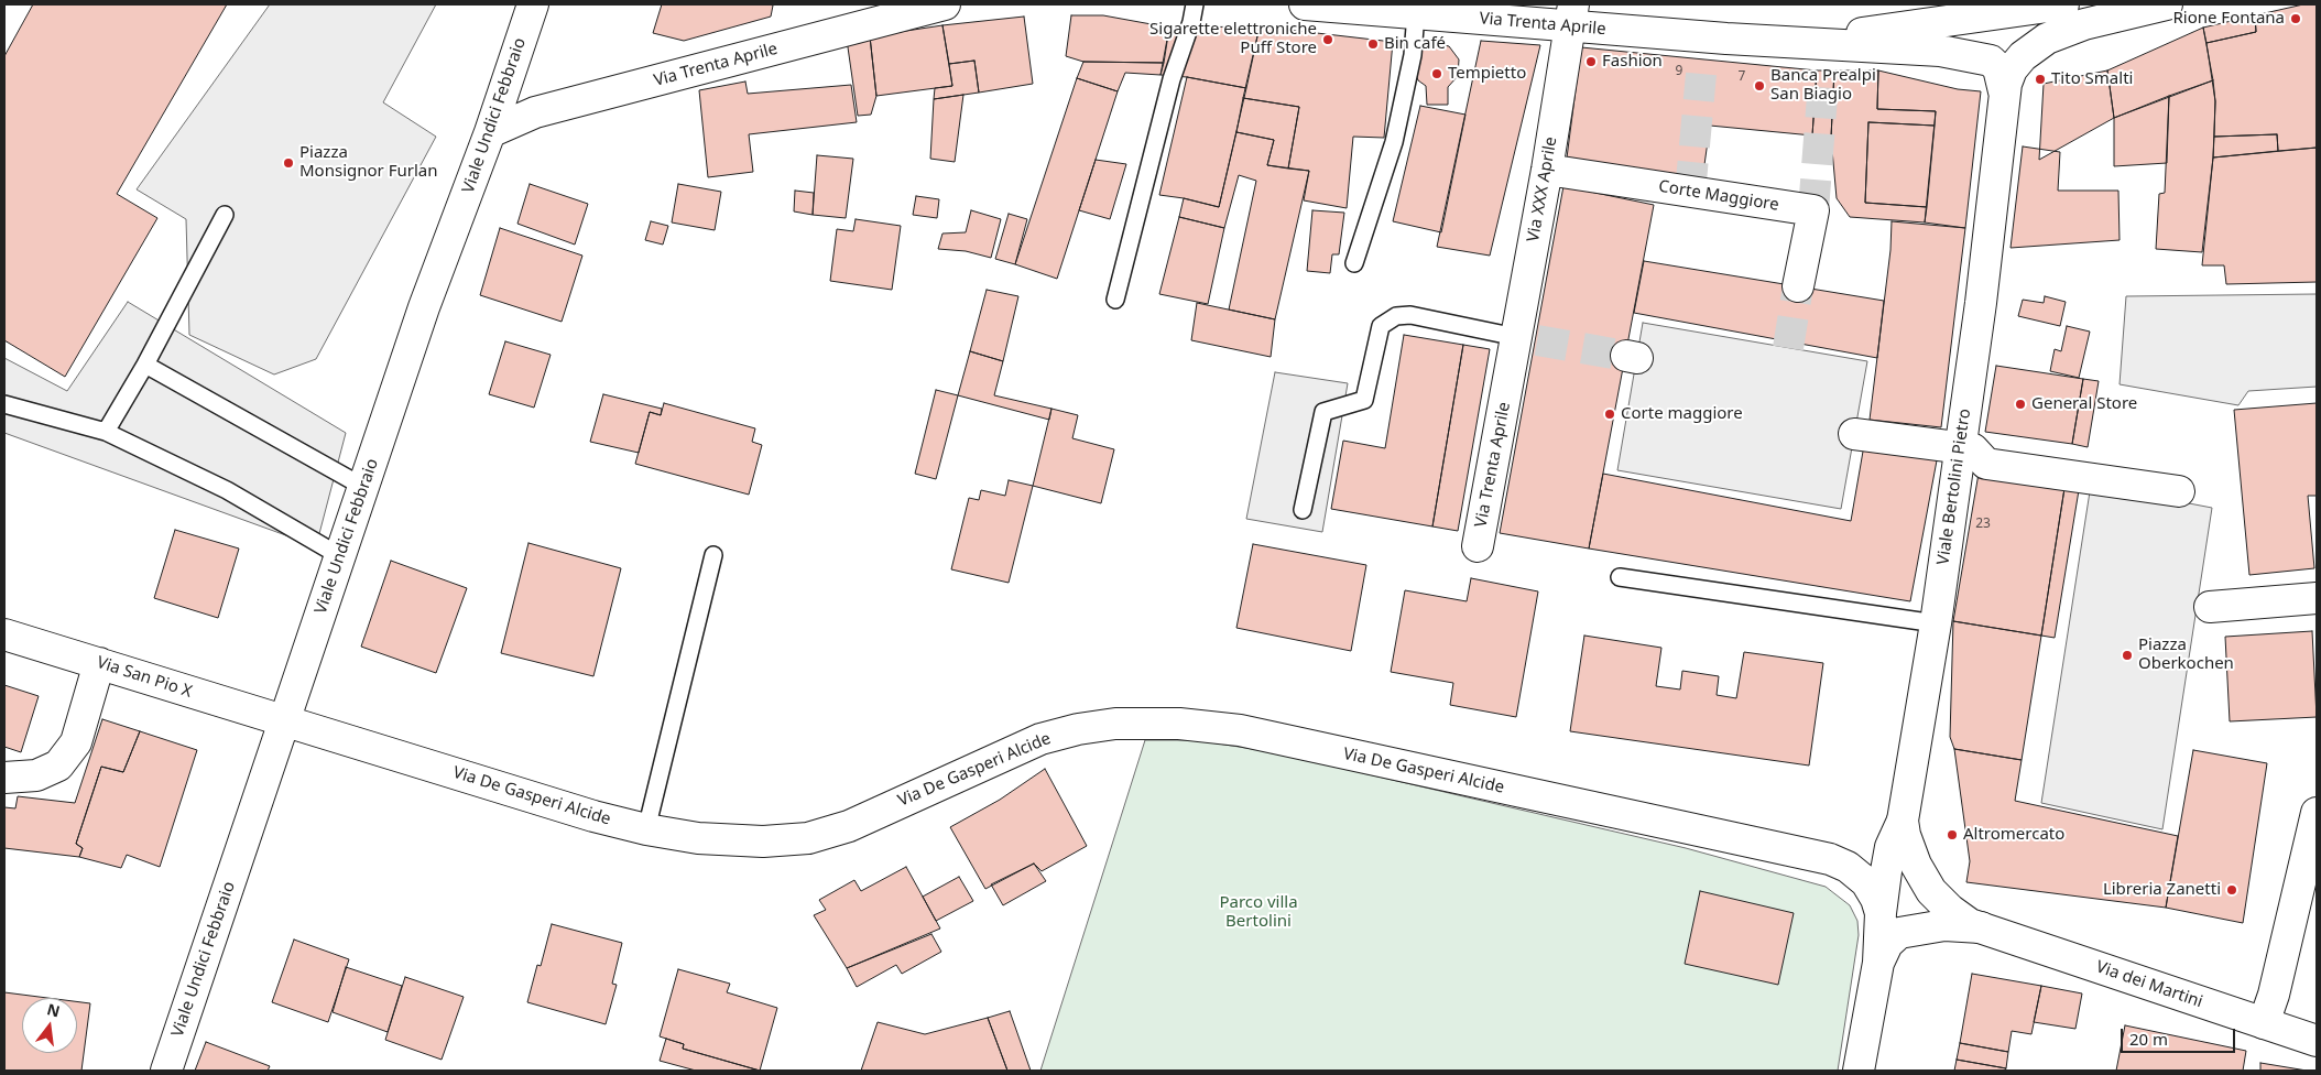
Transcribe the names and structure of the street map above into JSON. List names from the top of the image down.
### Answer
{
  "streets": {
    "street": [
      "Via Trenta Aprile",
      "Viale Undici Febbraio",
      "Via XXX Aprile",
      "Corte Maggiore",
      "Viale Bertolini Pietro",
      "Via San Pio X",
      "Via De Gasperi Alcide",
      "Via dei Martini"
    ]
  },
  "crossings": [
    ["Via Trenta Aprile", "Viale Undici Febbraio"],
    ["Via Trenta Aprile", "Via XXX Aprile"],
    ["Via Trenta Aprile", "Viale Bertolini Pietro"],
    ["Viale Undici Febbraio", "Via San Pio X"],
    ["Viale Undici Febbraio", "Via De Gasperi Alcide"],
    ["Via XXX Aprile", "Corte Maggiore"],
    ["Viale Bertolini Pietro", "Via De Gasperi Alcide"],
    ["Viale Bertolini Pietro", "Via dei Martini"],
    ["Via San Pio X", "Via De Gasperi Alcide"],
    ["Via De Gasperi Alcide", "Via dei Martini"]
  ],
  "parks": ["Parco villa Bertolini"],
  "places": [
    "Rione Fontana",
    "Sigarette elettroniche Puff Store",
    "Bin café",
    "Fashion",
    "Tempietto",
    "Tito Smalti",
    "Banca Prealpi San Biagio",
    "Piazza Monsignor Furlan",
    "General Store",
    "Corte maggiore",
    "Piazza Oberkochen",
    "Altromercato",
    "Libreria Zanetti"
  ],
  "house_numbers": ["9", "7", "23"],
  "scale_bar": "20 m",
  "north": "top"
}
